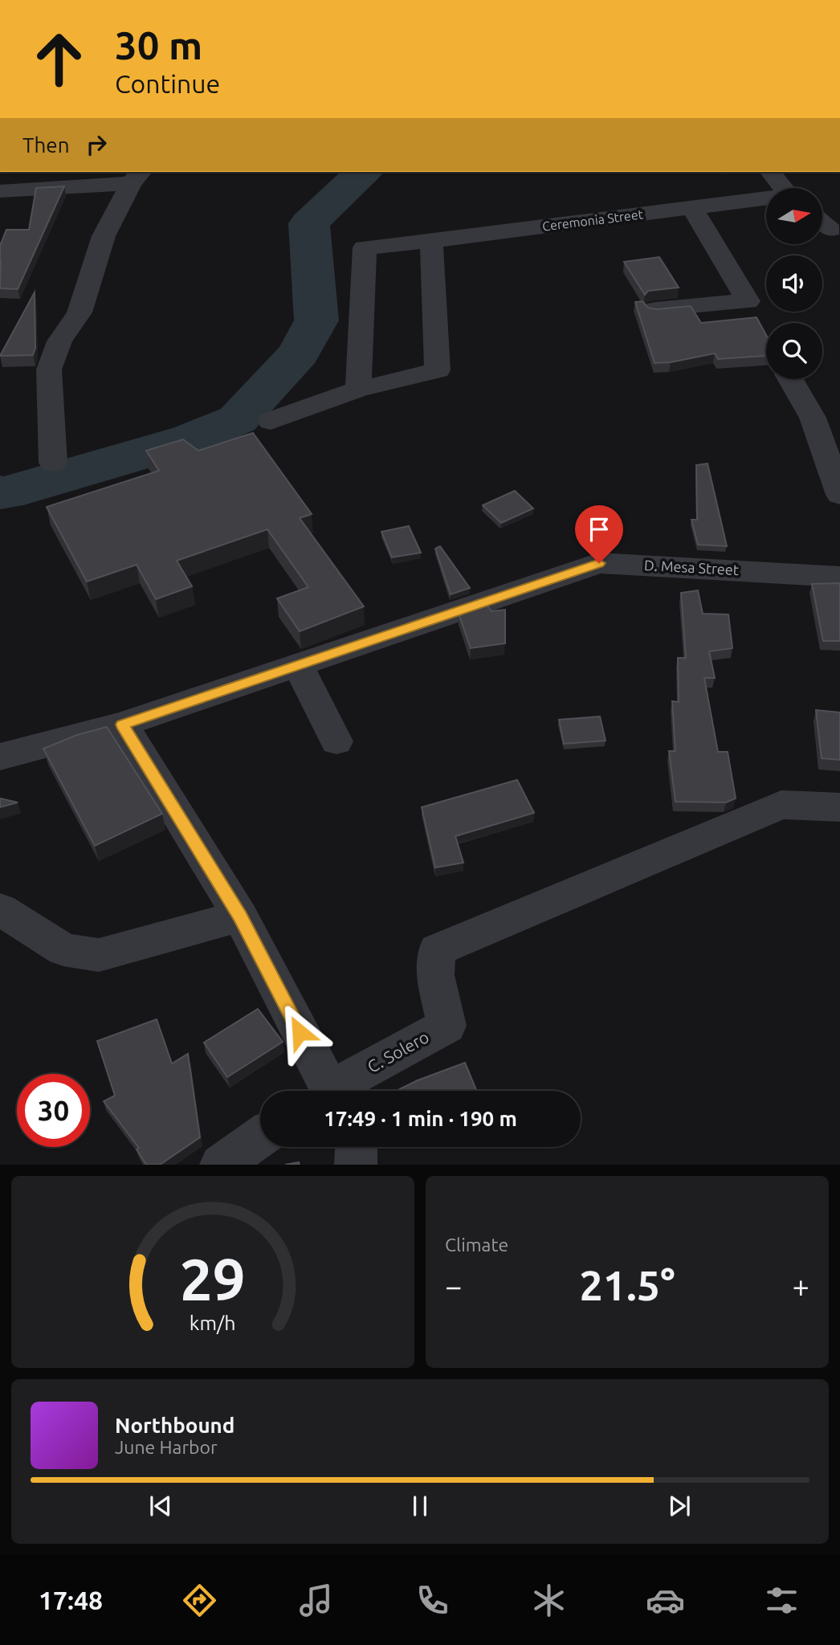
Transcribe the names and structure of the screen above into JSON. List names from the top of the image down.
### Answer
{
  "streets": {
    "street": ["Ceremonia Street", "D. Mesa Street", "C. Solero"]
  },
  "crossings": [
    ["D. Mesa Street", "C. Solero"]
  ],
  "north": "right",
  "page": {
    "turn": ["30 m", "Continue"],
    "then": "Then",
    "limit": "30",
    "trip": "17:49 · 1 min · 190 m",
    "tile": "Climate",
    "heat": ["−", "21.5°", "+"],
    "song": ["Northbound", "June Harbor"],
    "tabs": "17:48",
    "gauge": ["29", "km/h"]
  }
}
